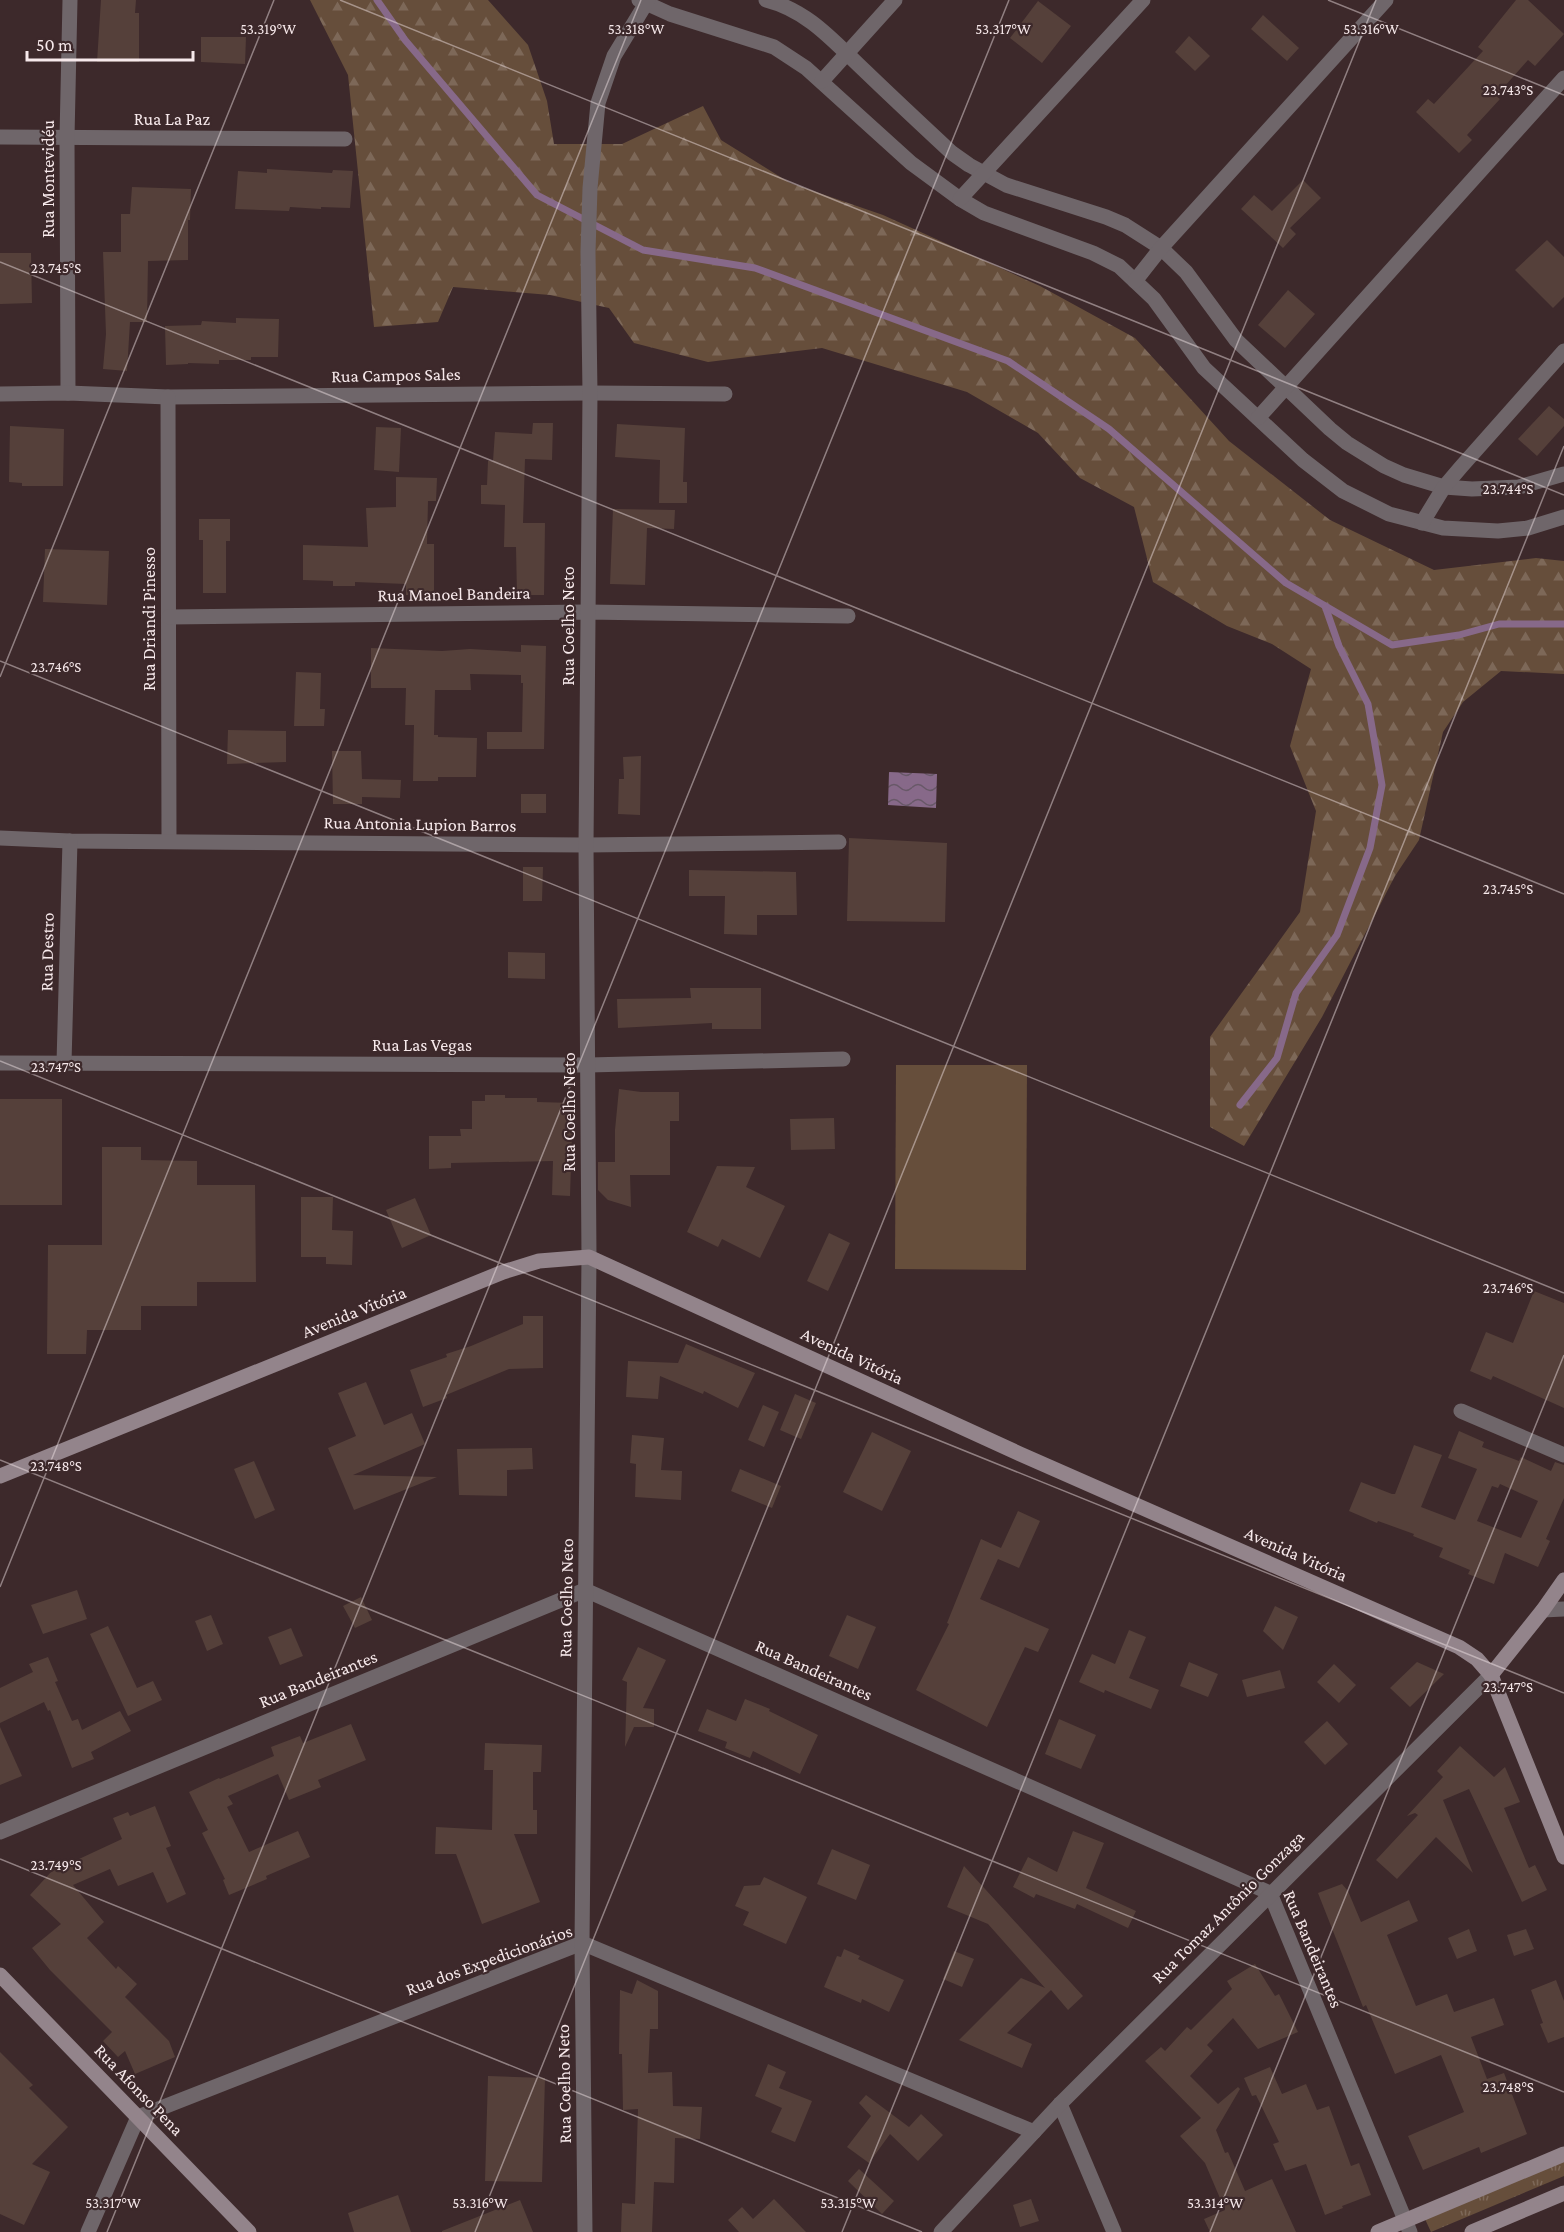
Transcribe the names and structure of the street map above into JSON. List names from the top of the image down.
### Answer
{
  "streets": {
    "street": [
      "Rua La Paz",
      "Rua Montevidéu",
      "Rua Campos Sales",
      "Rua Manoel Bandeira",
      "Rua Driandi Pinesso",
      "Rua Coelho Neto",
      "Rua Antonia Lupion Barros",
      "Rua Destro",
      "Rua Las Vegas",
      "Avenida Vitória",
      "Rua Bandeirantes",
      "Rua Tomaz Antônio Gonzaga",
      "Rua dos Expedicionários",
      "Rua Afonso Pena"
    ]
  },
  "crossings": [
    ["Rua La Paz", "Rua Montevidéu"],
    ["Rua Montevidéu", "Rua Campos Sales"],
    ["Rua Campos Sales", "Rua Driandi Pinesso"],
    ["Rua Campos Sales", "Rua Coelho Neto"],
    ["Rua Manoel Bandeira", "Rua Driandi Pinesso"],
    ["Rua Manoel Bandeira", "Rua Coelho Neto"],
    ["Rua Driandi Pinesso", "Rua Antonia Lupion Barros"],
    ["Rua Coelho Neto", "Rua Antonia Lupion Barros"],
    ["Rua Coelho Neto", "Rua Las Vegas"],
    ["Rua Coelho Neto", "Avenida Vitória"],
    ["Rua Coelho Neto", "Rua Bandeirantes"],
    ["Rua Coelho Neto", "Rua dos Expedicionários"],
    ["Rua Antonia Lupion Barros", "Rua Destro"],
    ["Rua Destro", "Rua Las Vegas"],
    ["Avenida Vitória", "Rua Tomaz Antônio Gonzaga"],
    ["Rua Bandeirantes", "Rua Tomaz Antônio Gonzaga"],
    ["Rua Tomaz Antônio Gonzaga", "Rua dos Expedicionários"],
    ["Rua dos Expedicionários", "Rua Afonso Pena"]
  ],
  "scale_bar": "50 m",
  "coordinates": [
    "53.318°W",
    "53.319°W",
    "53.317°W",
    "53.316°W",
    "23.743°S",
    "23.745°S",
    "23.744°S",
    "23.746°S",
    "23.747°S",
    "23.748°S",
    "23.749°S",
    "53.315°W",
    "53.314°W"
  ]
}
